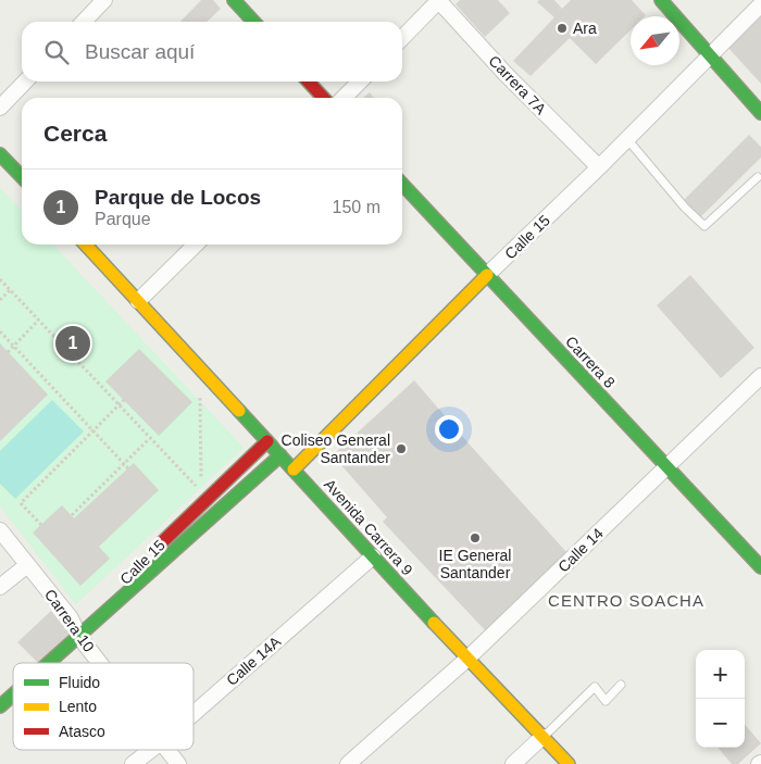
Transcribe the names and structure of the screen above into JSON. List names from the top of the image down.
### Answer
{
  "streets": {
    "main road": ["Calle 15", "Carrera 8", "Avenida Carrera 9"],
    "street": [
      "Carrera 7A",
      "Calle 14",
      "Carrera 10",
      "Calle 14A"
    ]
  },
  "crossings": [
    ["Carrera 7A", "Calle 15"],
    ["Calle 15", "Carrera 8"],
    ["Calle 15", "Avenida Carrera 9"],
    ["Calle 15", "Carrera 10"],
    ["Carrera 8", "Calle 14"],
    ["Avenida Carrera 9", "Calle 14"],
    ["Avenida Carrera 9", "Calle 14A"]
  ],
  "districts": ["CENTRO SOACHA"],
  "places": ["Ara", "Coliseo General Santander", "IE General Santander"],
  "legend": ["Fluido", "Lento", "Atasco"],
  "north": "bottom left",
  "page": {
    "search": "Buscar aquí",
    "heading": "Cerca",
    "list": [
      {
        "mark": "1",
        "name": "Parque de Locos",
        "note": "Parque",
        "value": "150 m"
      }
    ],
    "pins": "1",
    "map_buttons": ["+", "−"]
  }
}
